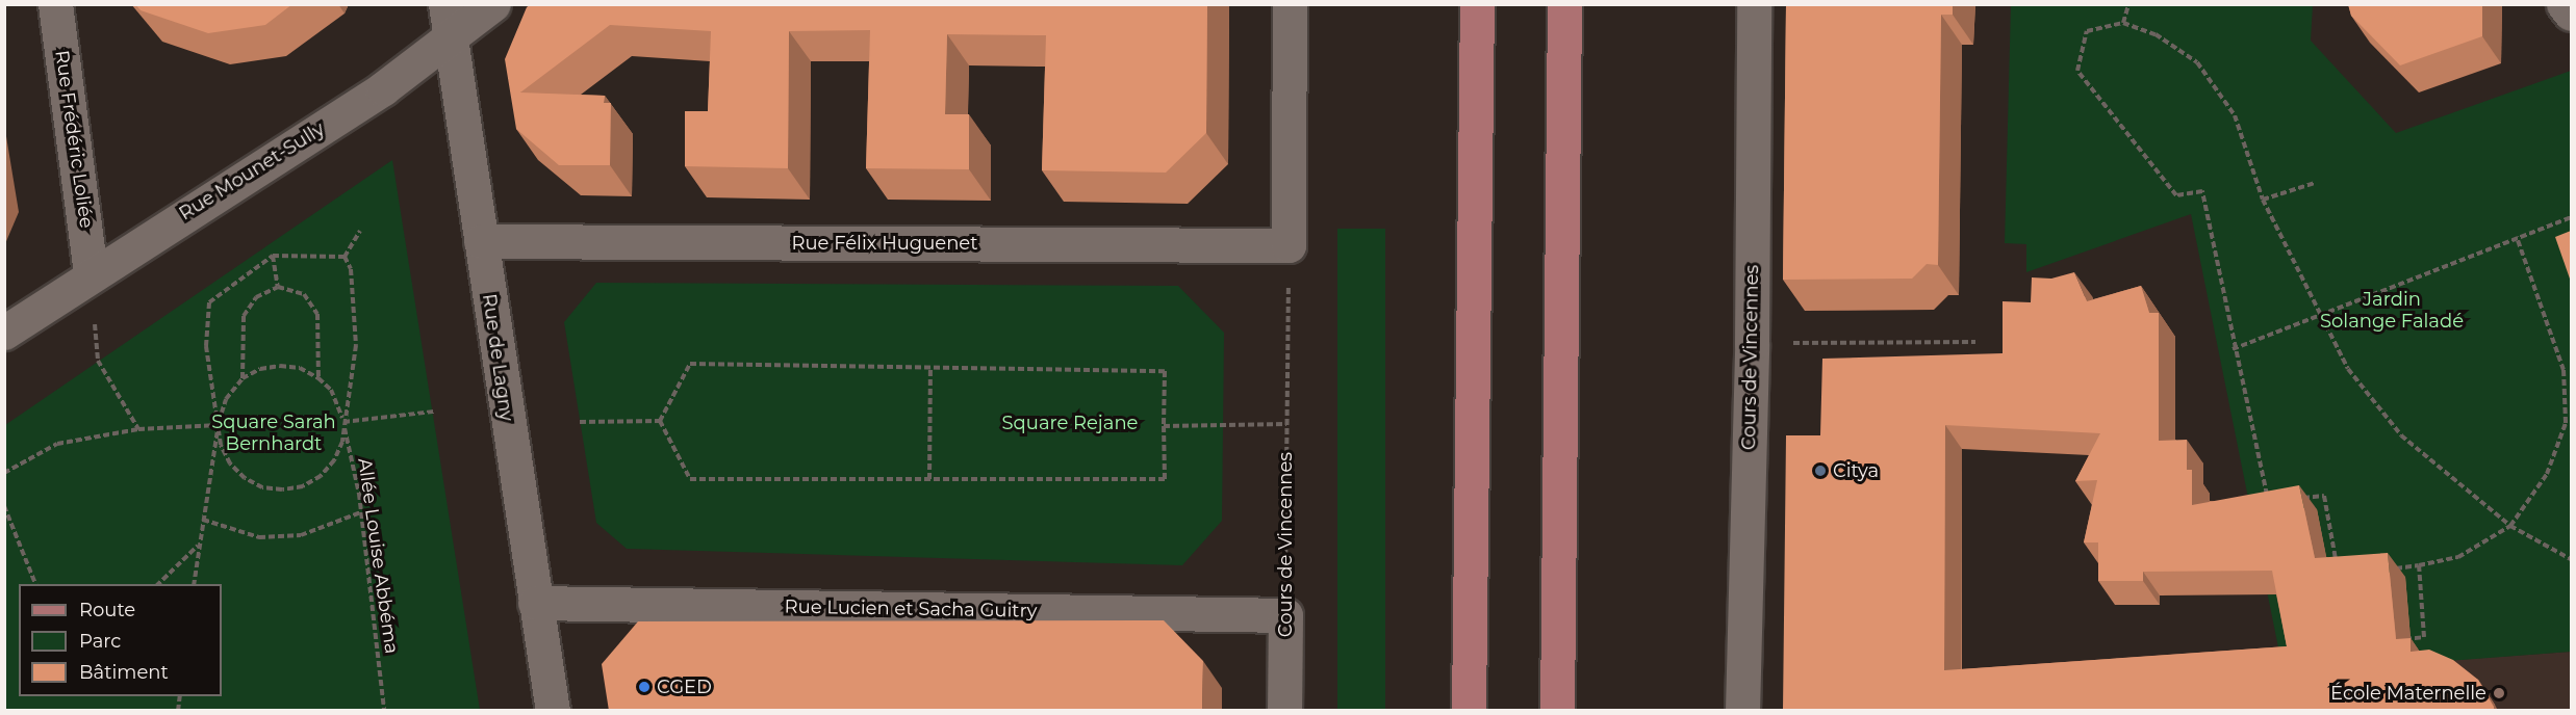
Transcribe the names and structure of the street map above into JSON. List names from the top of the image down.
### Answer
{
  "streets": {
    "street": [
      "Rue Frédéric Loliée",
      "Rue Mounet-Sully",
      "Rue Félix Huguenet",
      "Rue de Lagny",
      "Cours de Vincennes",
      "Rue Lucien et Sacha Guitry"
    ],
    "path": ["Allée Louise Abbéma"]
  },
  "crossings": [
    ["Rue Frédéric Loliée", "Rue Mounet-Sully"],
    ["Rue Mounet-Sully", "Rue de Lagny"],
    ["Rue Félix Huguenet", "Rue de Lagny"],
    ["Rue Félix Huguenet", "Cours de Vincennes"],
    ["Rue de Lagny", "Rue Lucien et Sacha Guitry"],
    ["Cours de Vincennes", "Rue Lucien et Sacha Guitry"]
  ],
  "parks": ["Jardin Solange Faladé", "Square Sarah Bernhardt", "Square Rejane"],
  "places": ["Citya", "CGED", "École Maternelle"],
  "legend": ["Route", "Parc", "Bâtiment"]
}
